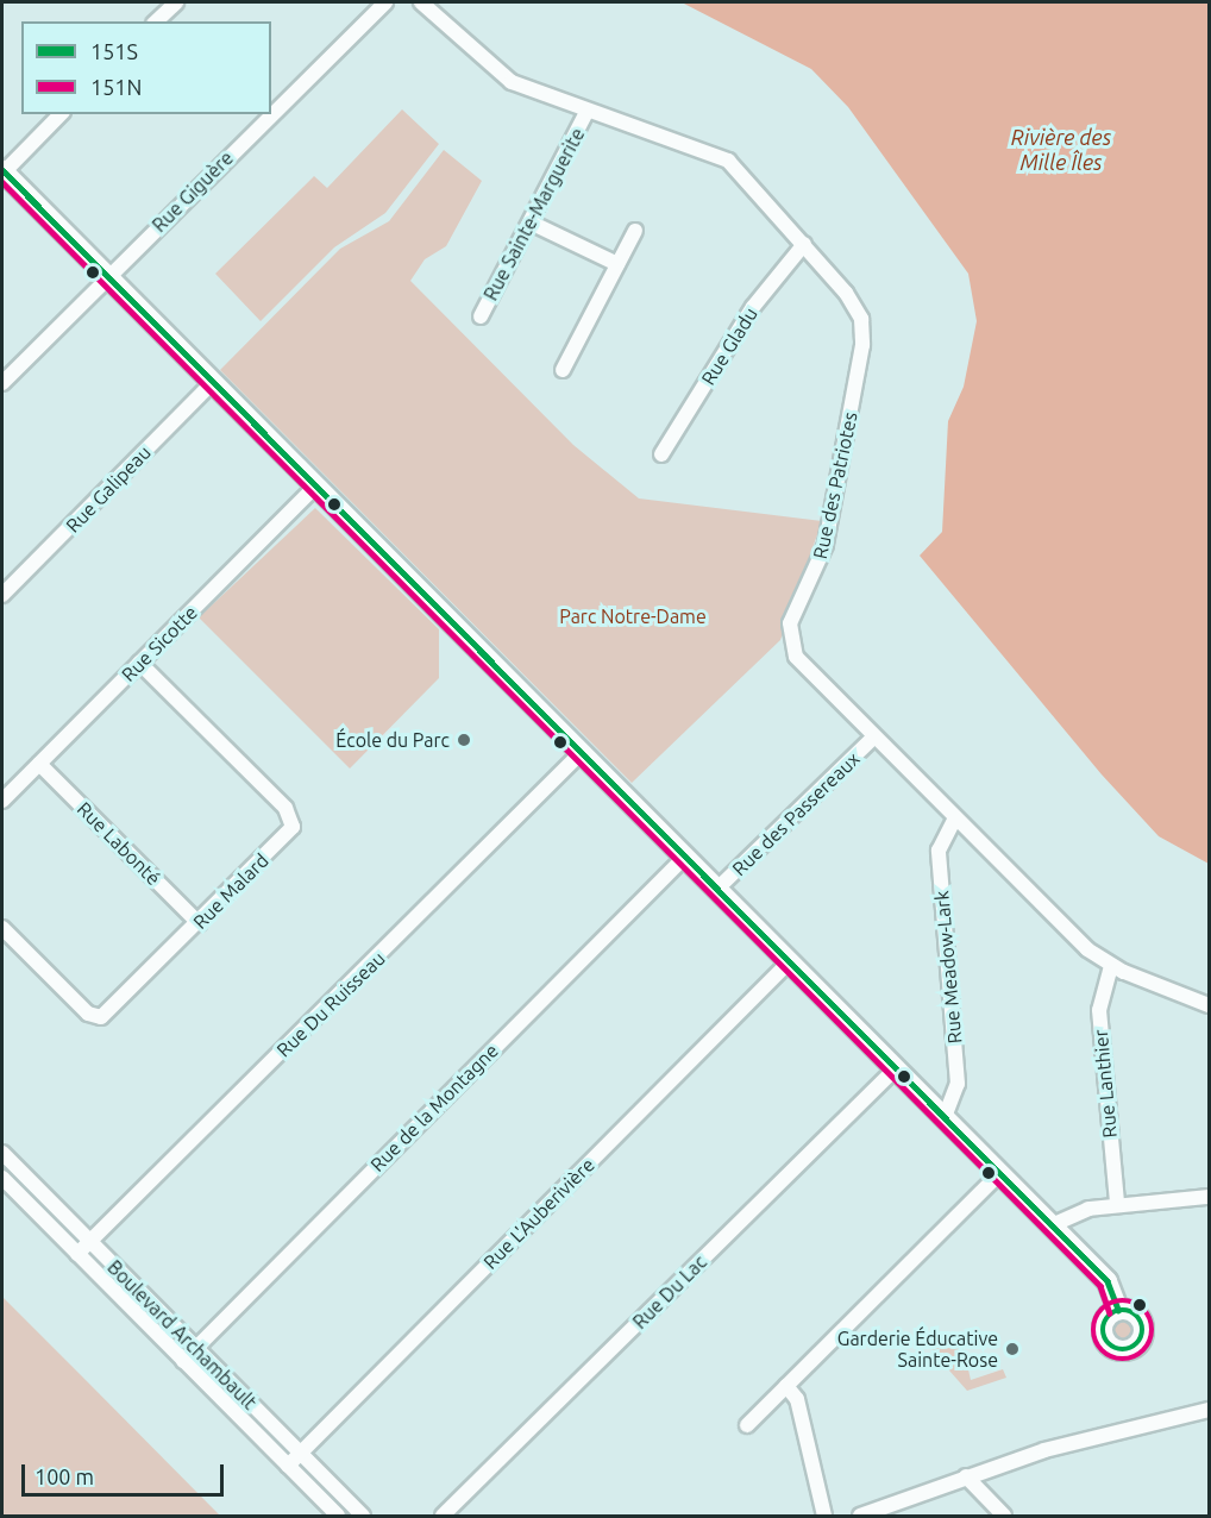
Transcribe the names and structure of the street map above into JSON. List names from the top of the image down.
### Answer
{
  "streets": {
    "street": [
      "Rue Giguère",
      "Rue Sainte-Marguerite",
      "Rue Gladu",
      "Rue des Patriotes",
      "Rue Galipeau",
      "Rue Sicotte",
      "Rue des Passereaux",
      "Rue Labonté",
      "Rue Malard",
      "Rue Meadow-Lark",
      "Rue Du Ruisseau",
      "Rue Lanthier",
      "Rue de la Montagne",
      "Rue L'Auberivière",
      "Rue Du Lac",
      "Boulevard Archambault"
    ]
  },
  "crossings": [
    ["Rue Sainte-Marguerite", "Rue des Patriotes"],
    ["Rue Gladu", "Rue des Patriotes"],
    ["Rue des Patriotes", "Rue des Passereaux"],
    ["Rue des Patriotes", "Rue Meadow-Lark"],
    ["Rue des Patriotes", "Rue Lanthier"],
    ["Rue Sicotte", "Rue Labonté"],
    ["Rue Sicotte", "Rue Malard"],
    ["Rue Labonté", "Rue Malard"],
    ["Rue Du Ruisseau", "Boulevard Archambault"],
    ["Rue de la Montagne", "Boulevard Archambault"],
    ["Rue L'Auberivière", "Boulevard Archambault"]
  ],
  "water": ["Rivière des Mille Îles"],
  "parks": ["Parc Notre-Dame"],
  "places": ["École du Parc", "Garderie Éducative Sainte-Rose"],
  "lines": ["transit line 151S", "transit line 151N"],
  "legend": ["151S", "151N"],
  "scale_bar": "100 m"
}
